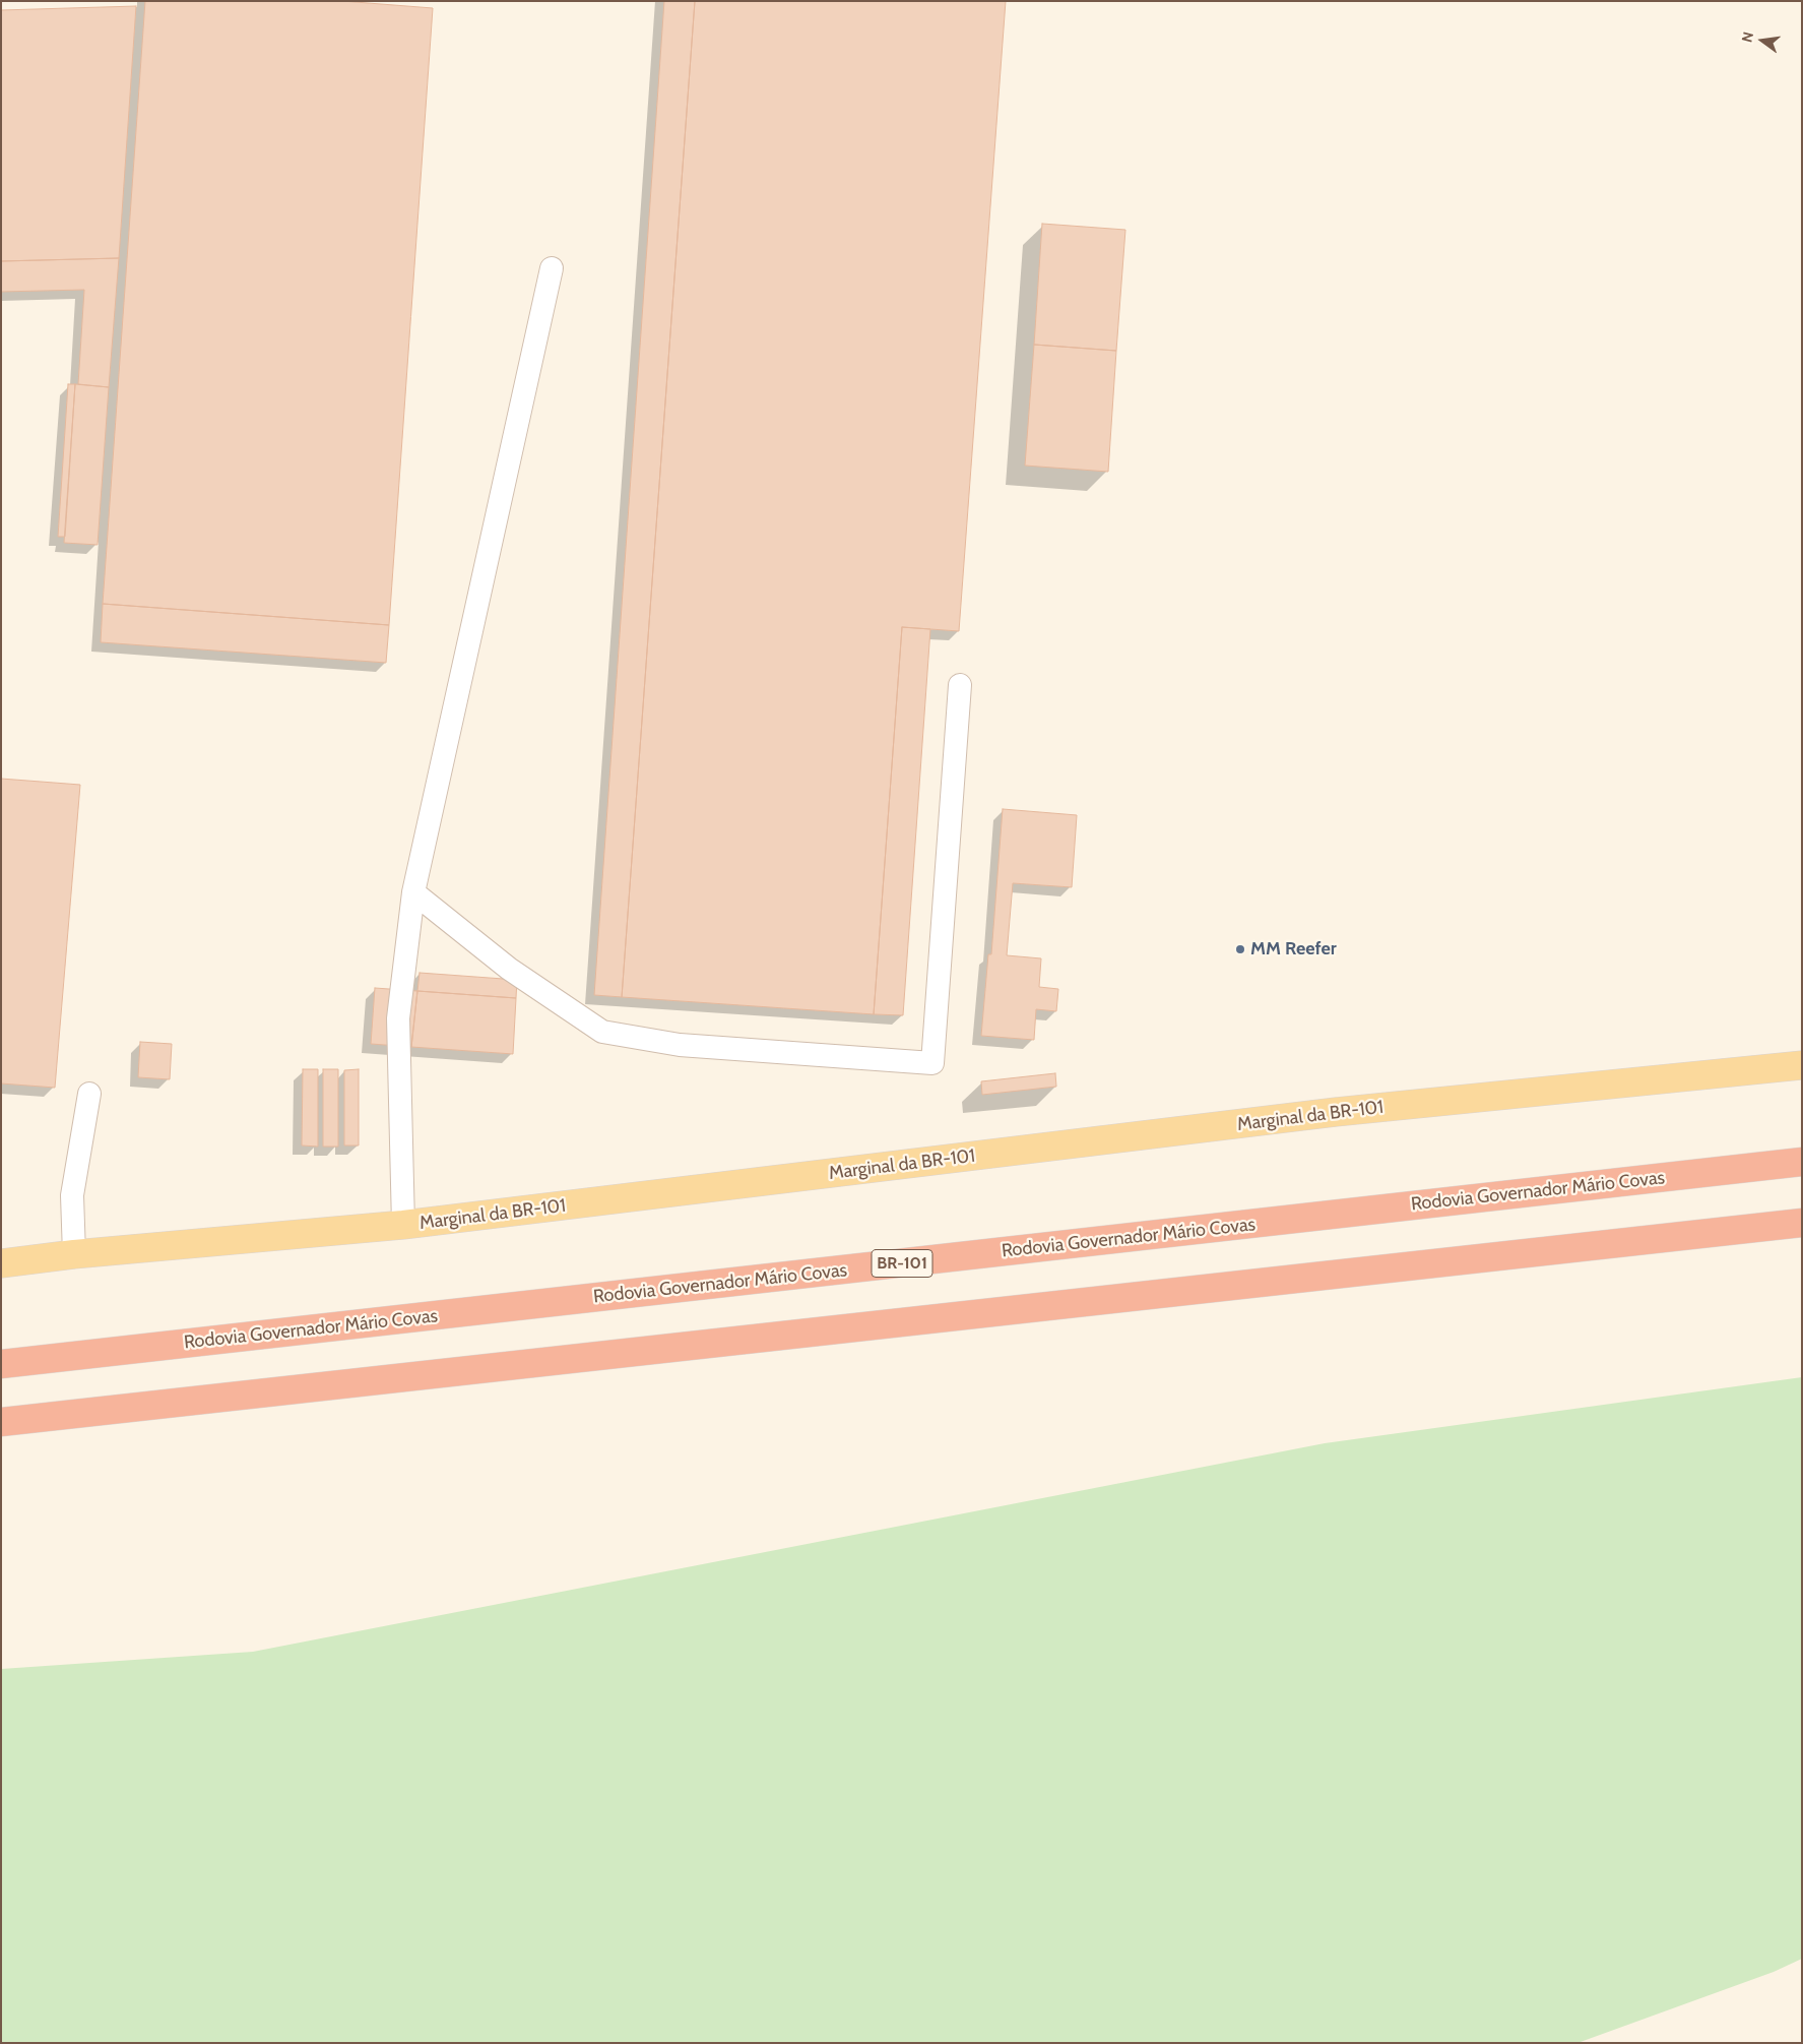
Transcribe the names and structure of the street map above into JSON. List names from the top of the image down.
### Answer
{
  "streets": {
    "highway": ["Rodovia Governador Mário Covas", "BR-101"],
    "main road": ["Marginal da BR-101"]
  },
  "places": ["MM Reefer"],
  "north": "left"
}
